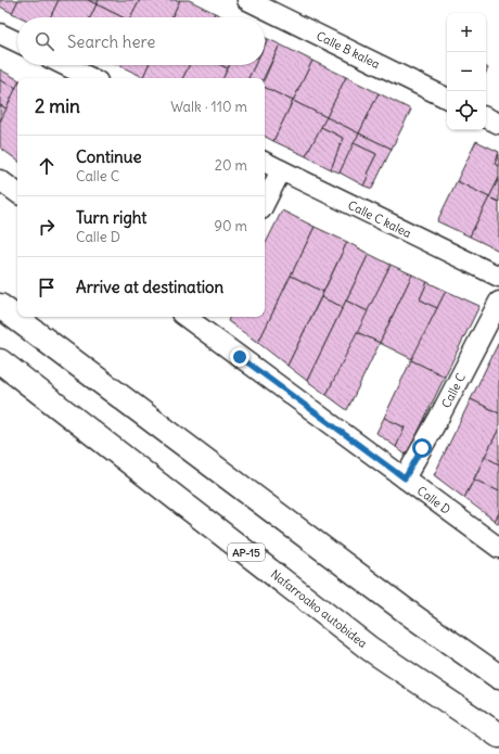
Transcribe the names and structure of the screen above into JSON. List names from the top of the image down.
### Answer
{
  "streets": {
    "highway": ["AP-15", "Nafarroako autobidea"],
    "street": [
      "Calle B kalea",
      "Calle C kalea",
      "Calle C",
      "Calle D"
    ]
  },
  "crossings": [
    ["Calle C", "Calle D"]
  ],
  "page": {
    "map_buttons": ["+", "−"],
    "search": "Search here",
    "heading": ["2 min", "Walk · 110 m"],
    "list": [
      ["Continue", "Calle C", "20 m"],
      ["Turn right", "Calle D", "90 m"],
      "Arrive at destination"
    ]
  }
}
